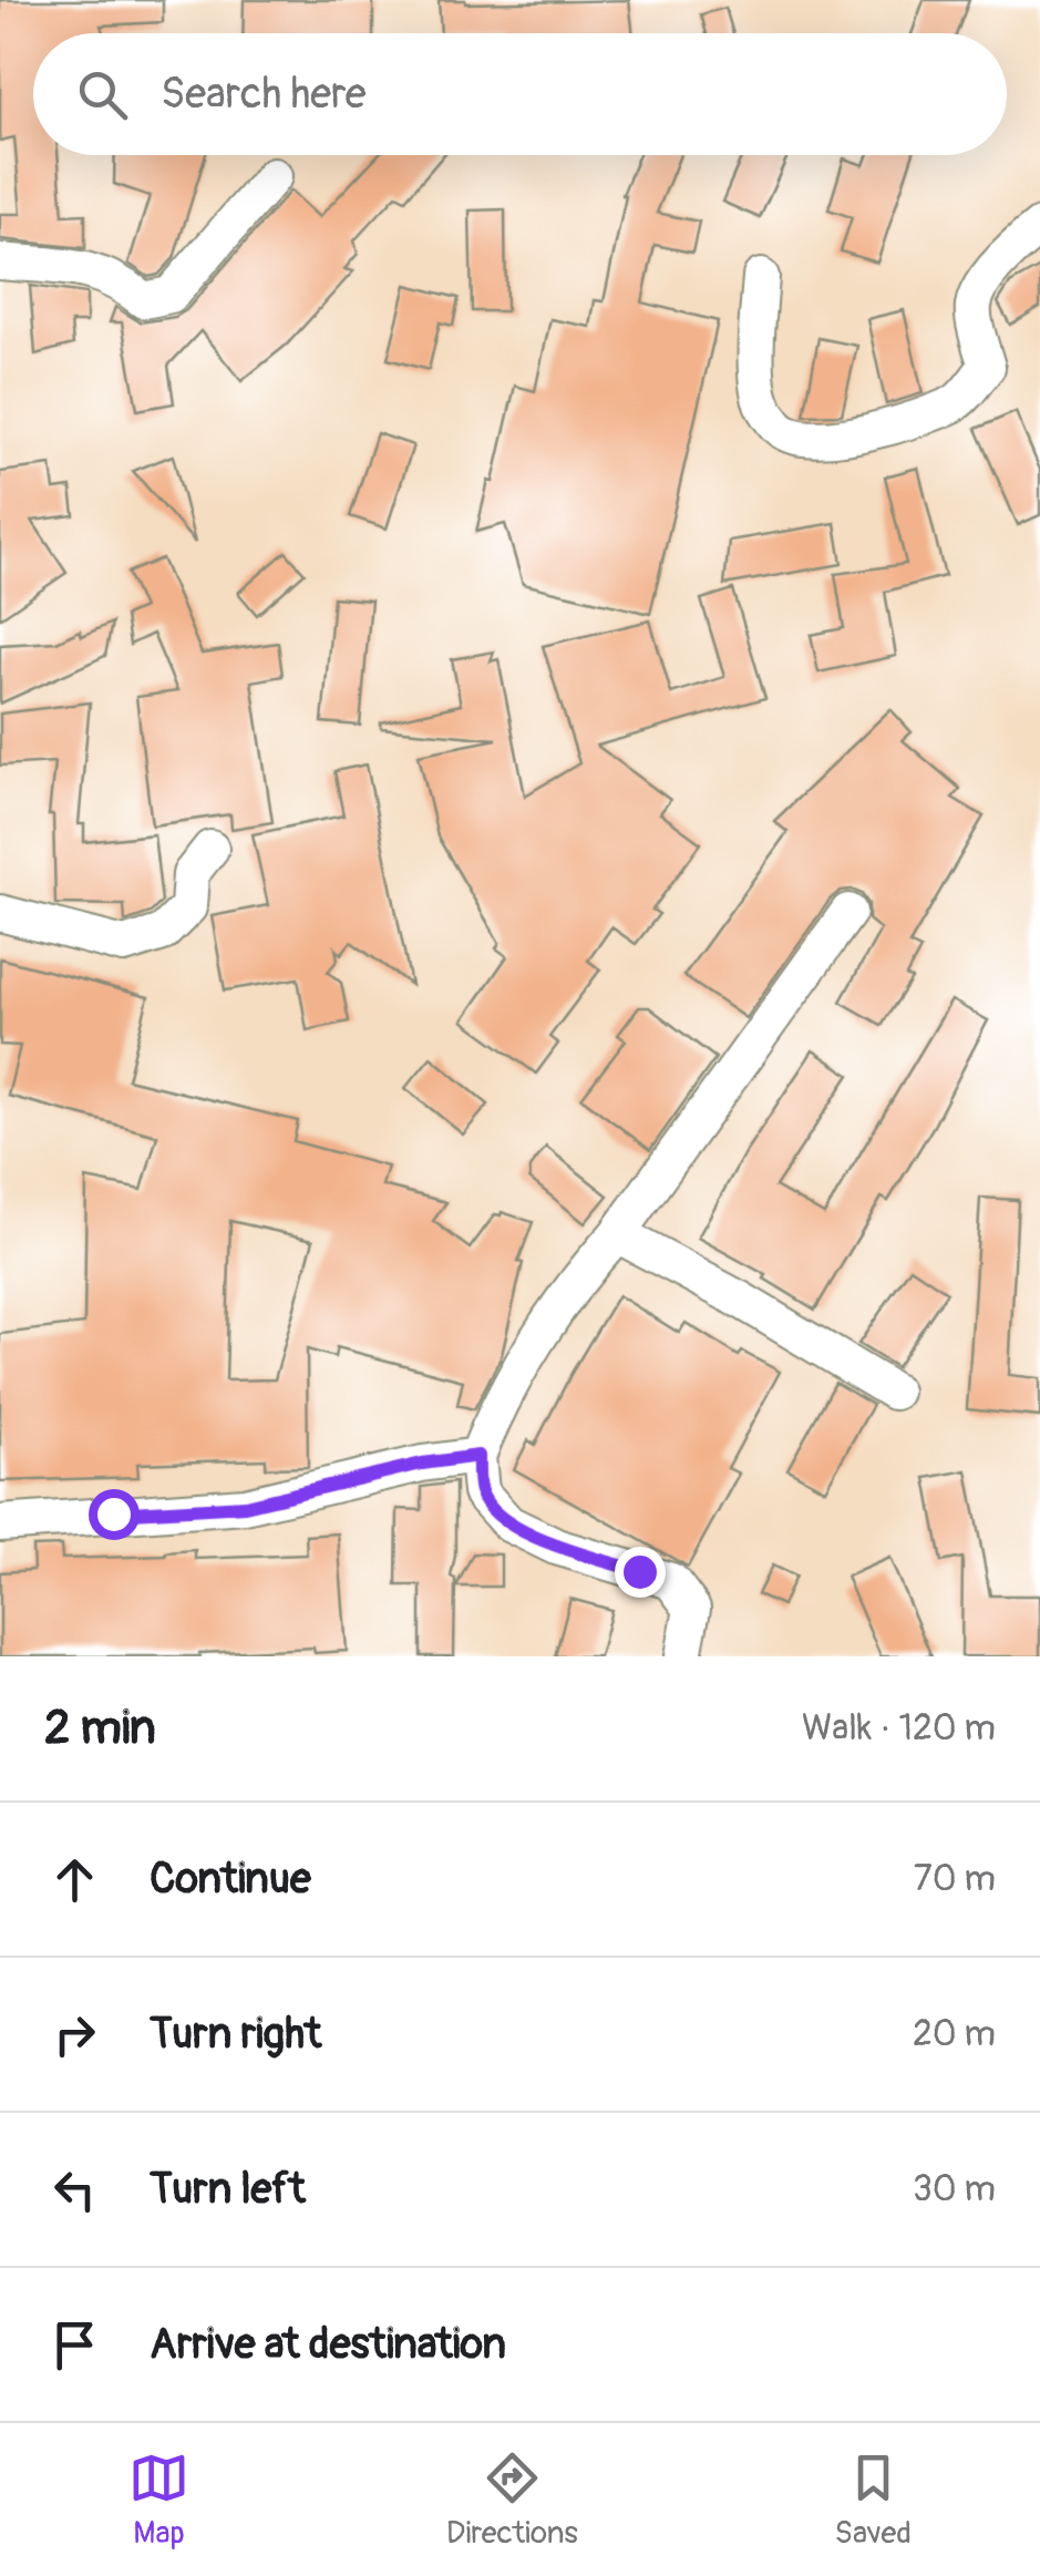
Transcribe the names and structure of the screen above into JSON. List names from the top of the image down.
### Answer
{
  "page": {
    "search": "Search here",
    "heading": ["2 min", "Walk · 120 m"],
    "list": [
      ["Continue", "70 m"],
      ["Turn right", "20 m"],
      ["Turn left", "30 m"],
      "Arrive at destination"
    ],
    "nav": ["Map", "Directions", "Saved"]
  }
}
